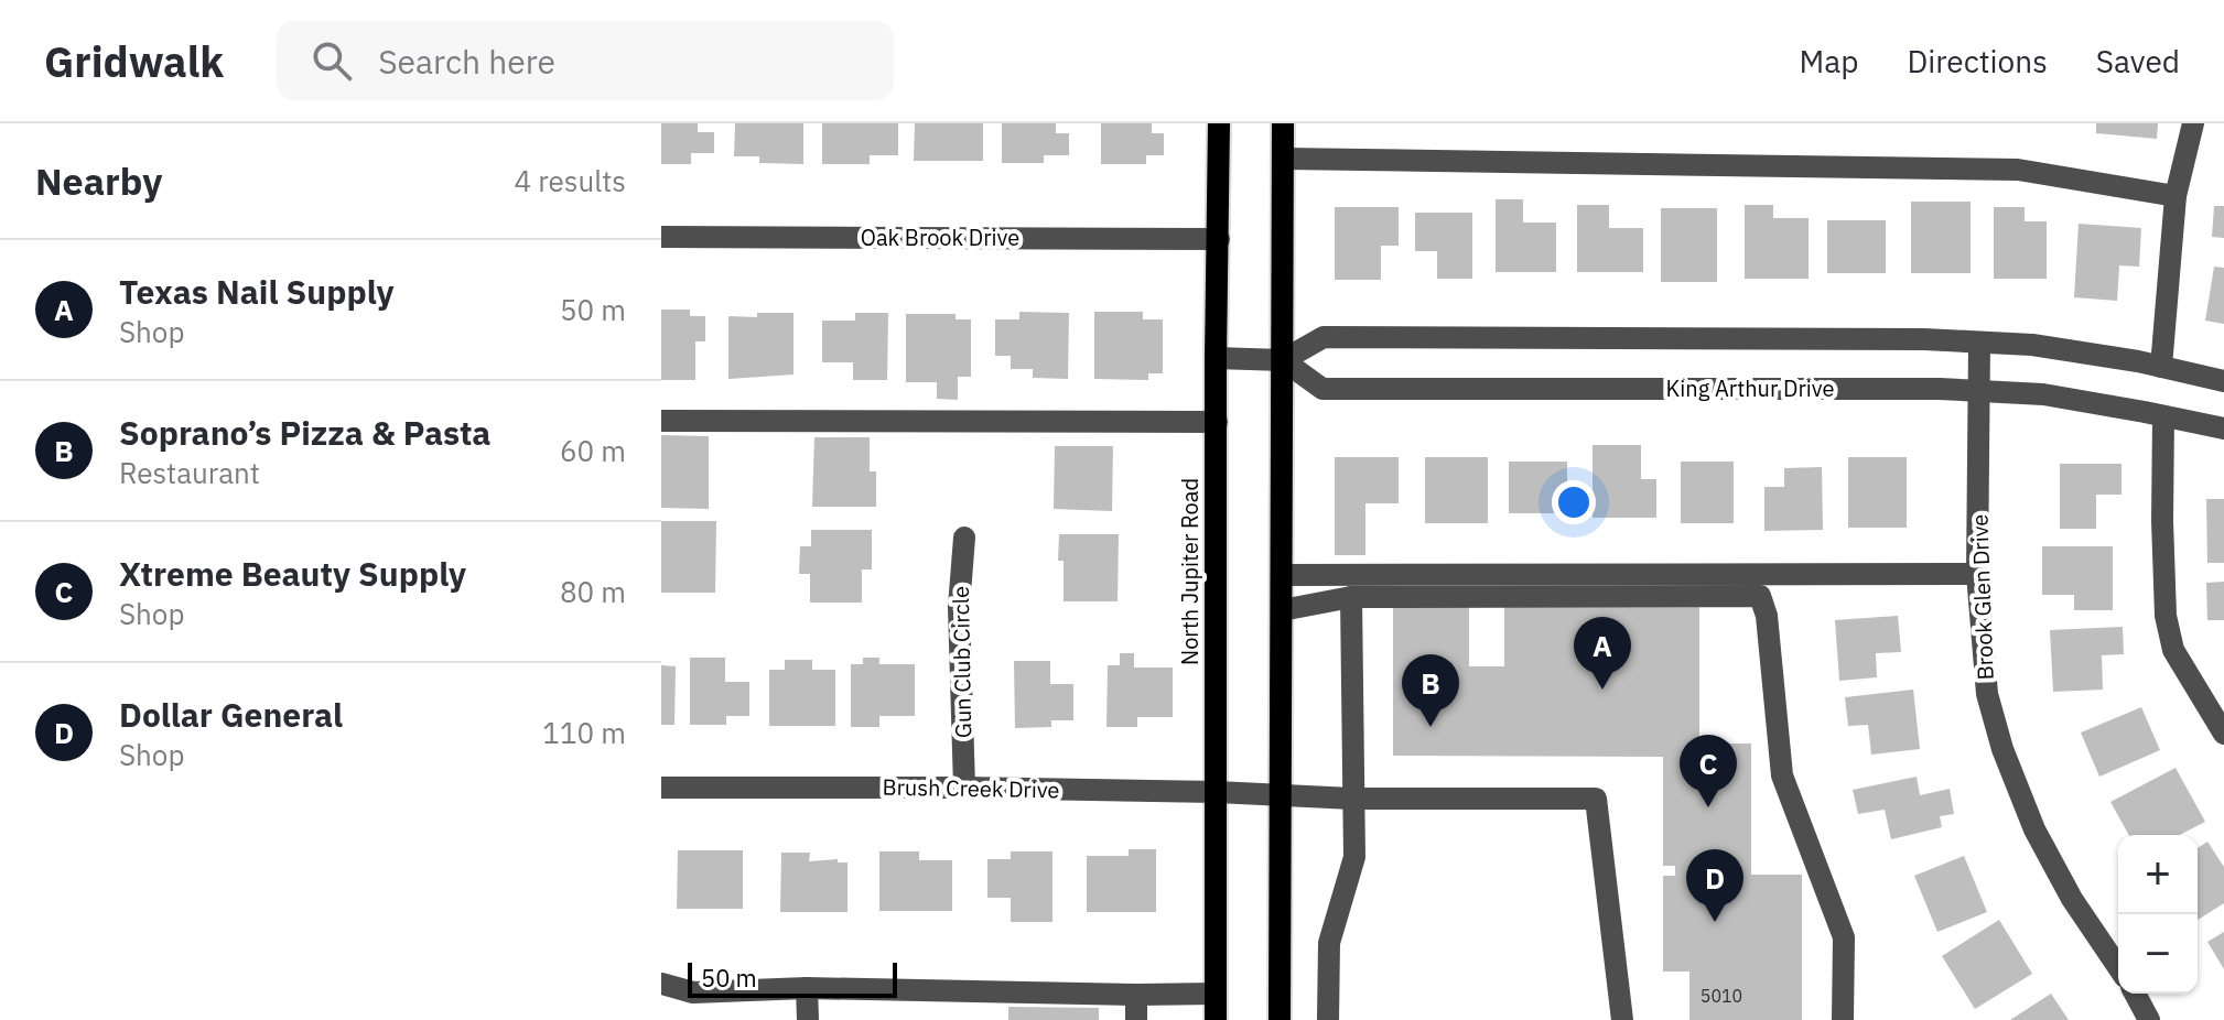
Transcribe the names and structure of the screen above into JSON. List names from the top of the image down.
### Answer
{
  "streets": {
    "main road": ["North Jupiter Road"],
    "street": [
      "Oak Brook Drive",
      "King Arthur Drive",
      "Brook Glen Drive",
      "Gun Club Circle",
      "Brush Creek Drive"
    ]
  },
  "crossings": [
    ["Oak Brook Drive", "North Jupiter Road"],
    ["King Arthur Drive", "Brook Glen Drive"],
    ["North Jupiter Road", "Brush Creek Drive"],
    ["Gun Club Circle", "Brush Creek Drive"]
  ],
  "house_numbers": ["5010"],
  "scale_bar": "50 m",
  "page": {
    "header": "Gridwalk",
    "search": "Search here",
    "nav": ["Map", "Directions", "Saved"],
    "heading": ["Nearby", "4 results"],
    "list": [
      {
        "mark": "A",
        "name": "Texas Nail Supply",
        "note": "Shop",
        "value": "50 m"
      },
      {
        "mark": "B",
        "name": "Soprano’s Pizza & Pasta",
        "note": "Restaurant",
        "value": "60 m"
      },
      {
        "mark": "C",
        "name": "Xtreme Beauty Supply",
        "note": "Shop",
        "value": "80 m"
      },
      {
        "mark": "D",
        "name": "Dollar General",
        "note": "Shop",
        "value": "110 m"
      }
    ],
    "pins": [
      "A",
      "B",
      "C",
      "D"
    ],
    "map_buttons": ["+", "−"],
    "scale": "50 m"
  }
}
